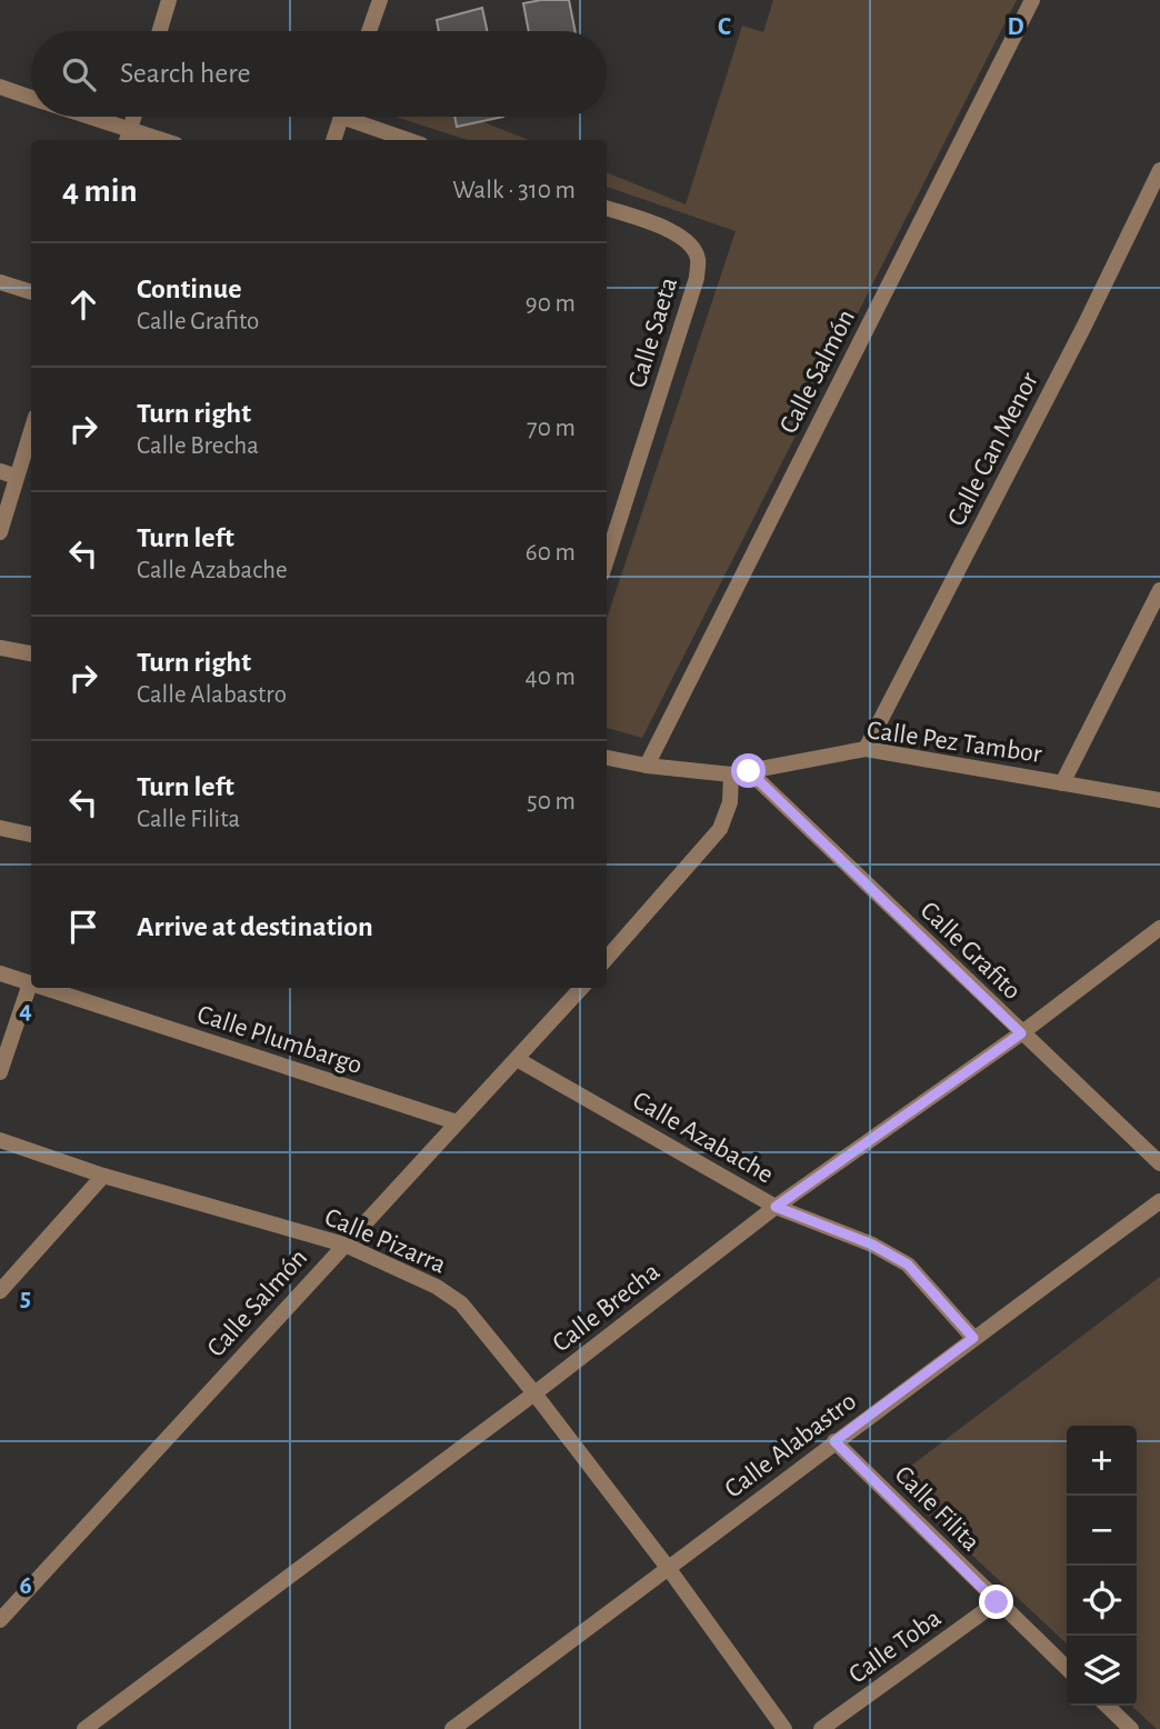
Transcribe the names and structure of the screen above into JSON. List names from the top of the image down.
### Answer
{
  "streets": {
    "street": [
      "Calle Saeta",
      "Calle Salmón",
      "Calle Can Menor",
      "Calle Pez Tambor",
      "Calle Grafito",
      "Calle Plumbargo",
      "Calle Azabache",
      "Calle Pizarra",
      "Calle Brecha",
      "Calle Alabastro",
      "Calle Filita",
      "Calle Toba"
    ]
  },
  "crossings": [
    ["Calle Salmón", "Calle Pez Tambor"],
    ["Calle Salmón", "Calle Plumbargo"],
    ["Calle Salmón", "Calle Azabache"],
    ["Calle Salmón", "Calle Pizarra"],
    ["Calle Can Menor", "Calle Pez Tambor"],
    ["Calle Pez Tambor", "Calle Grafito"],
    ["Calle Grafito", "Calle Brecha"],
    ["Calle Azabache", "Calle Brecha"],
    ["Calle Azabache", "Calle Alabastro"],
    ["Calle Pizarra", "Calle Brecha"],
    ["Calle Pizarra", "Calle Alabastro"],
    ["Calle Alabastro", "Calle Filita"],
    ["Calle Filita", "Calle Toba"]
  ],
  "page": {
    "search": "Search here",
    "heading": ["4 min", "Walk · 310 m"],
    "list": [
      ["Continue", "Calle Grafito", "90 m"],
      ["Turn right", "Calle Brecha", "70 m"],
      ["Turn left", "Calle Azabache", "60 m"],
      ["Turn right", "Calle Alabastro", "40 m"],
      ["Turn left", "Calle Filita", "50 m"],
      "Arrive at destination"
    ],
    "map_buttons": ["+", "−"]
  },
  "grid": {
    "columns": ["C", "D"],
    "rows": ["4", "5", "6"]
  }
}
